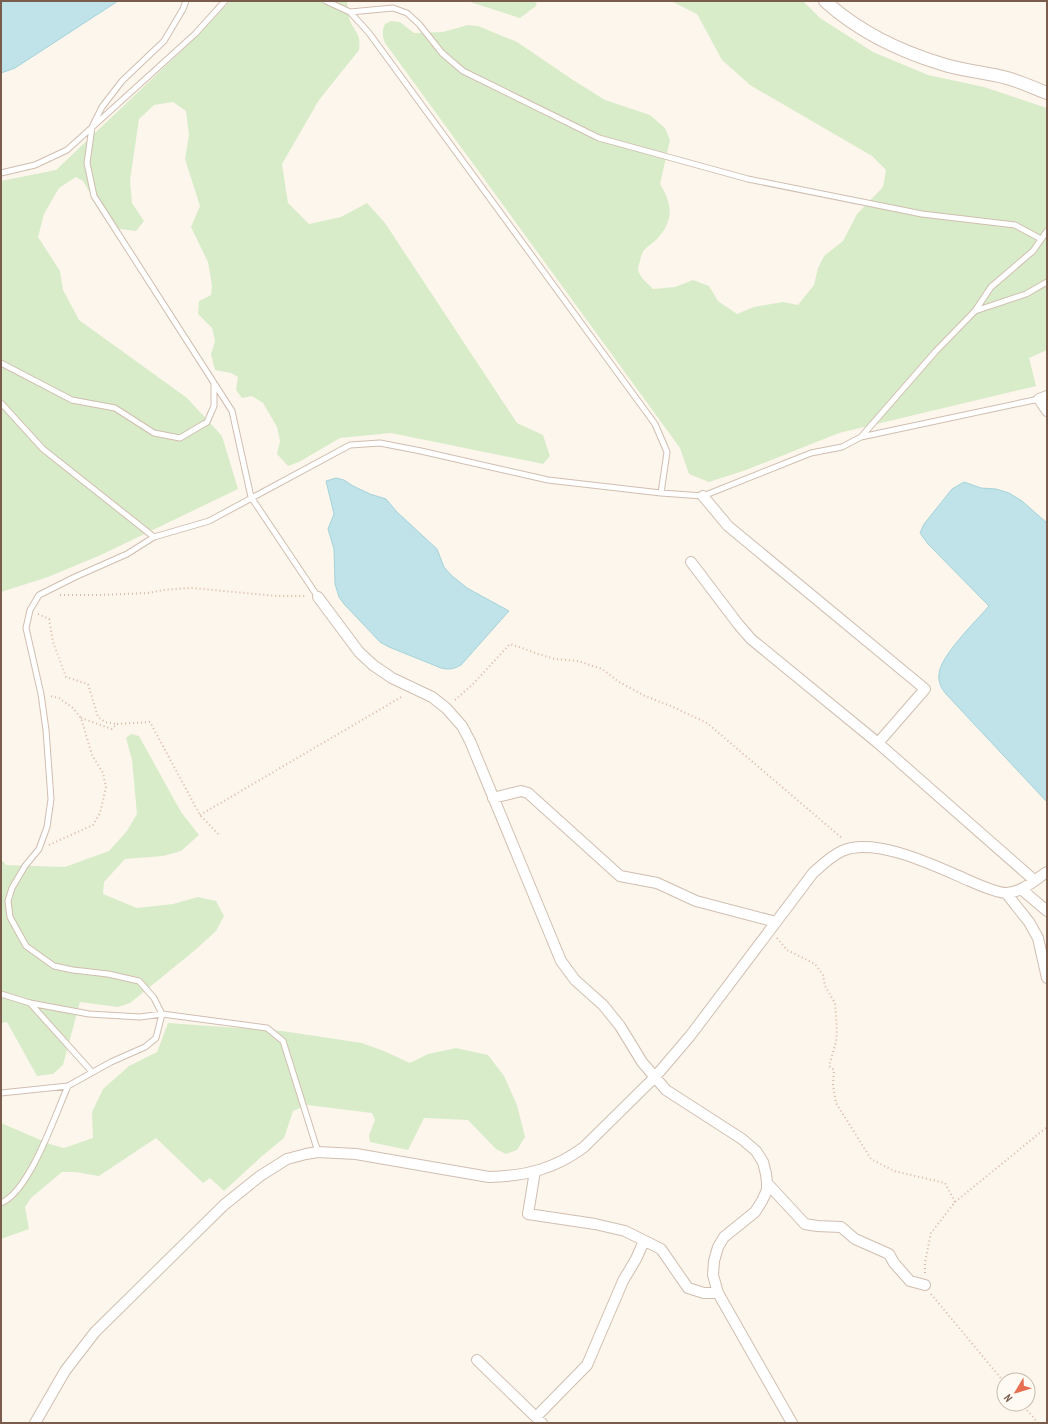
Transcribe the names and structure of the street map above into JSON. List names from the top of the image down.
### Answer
{
  "north": "bottom left"
}
